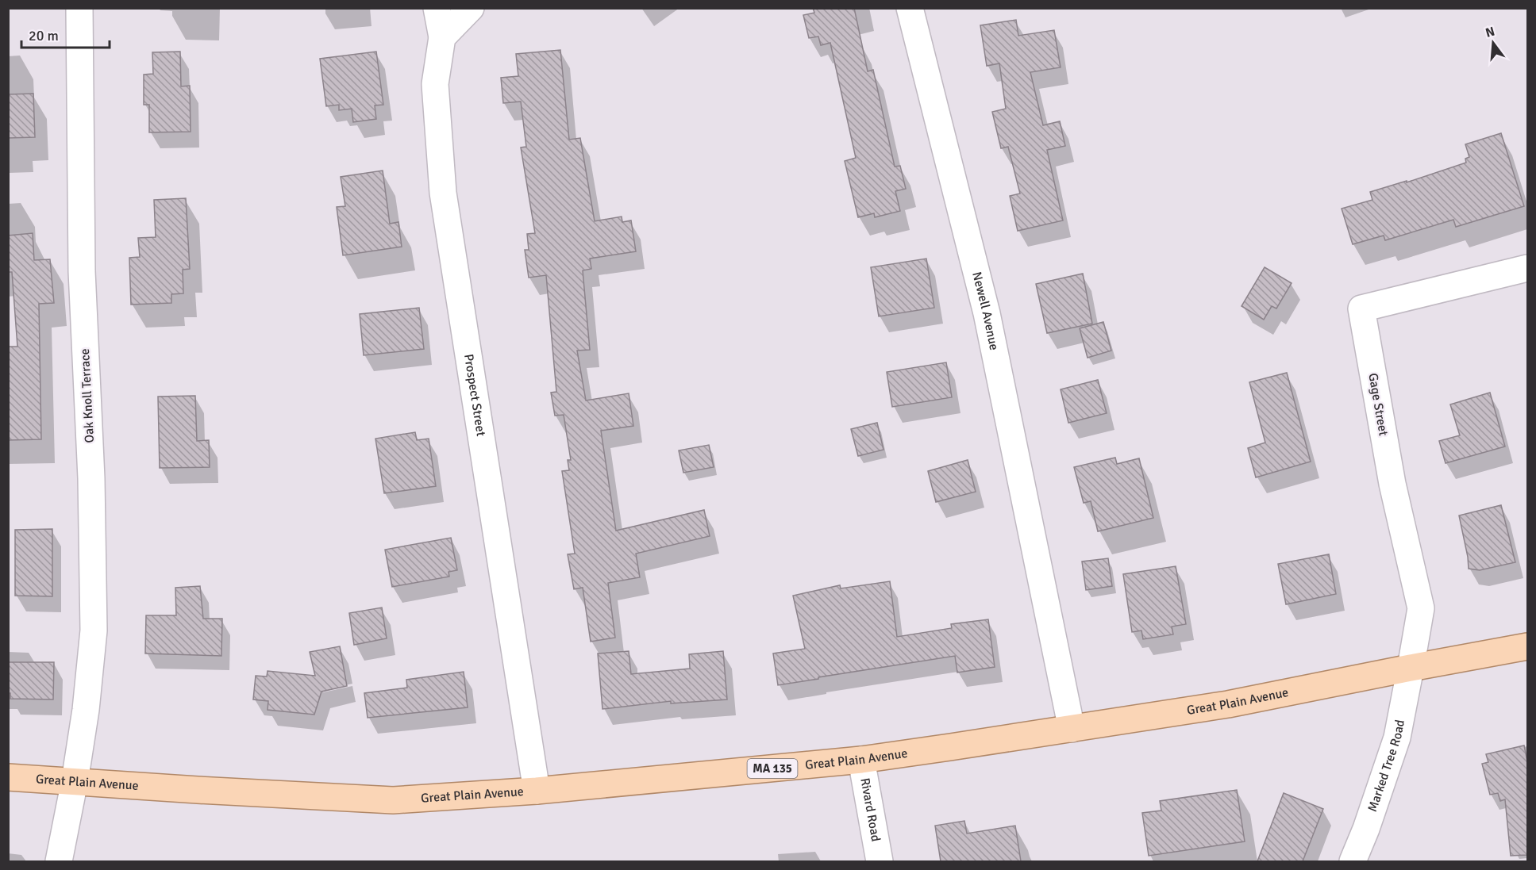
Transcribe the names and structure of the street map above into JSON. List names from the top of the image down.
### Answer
{
  "streets": {
    "main road": ["Great Plain Avenue", "MA 135"],
    "street": [
      "Newell Avenue",
      "Prospect Street",
      "Oak Knoll Terrace",
      "Gage Street",
      "Marked Tree Road",
      "Rivard Road"
    ]
  },
  "crossings": [
    ["Newell Avenue", "Great Plain Avenue"],
    ["Prospect Street", "Great Plain Avenue"],
    ["Oak Knoll Terrace", "Great Plain Avenue"],
    ["Gage Street", "Great Plain Avenue"],
    ["Gage Street", "Marked Tree Road"],
    ["Great Plain Avenue", "Marked Tree Road"],
    ["Great Plain Avenue", "Rivard Road"]
  ],
  "scale_bar": "20 m",
  "north": "top"
}
